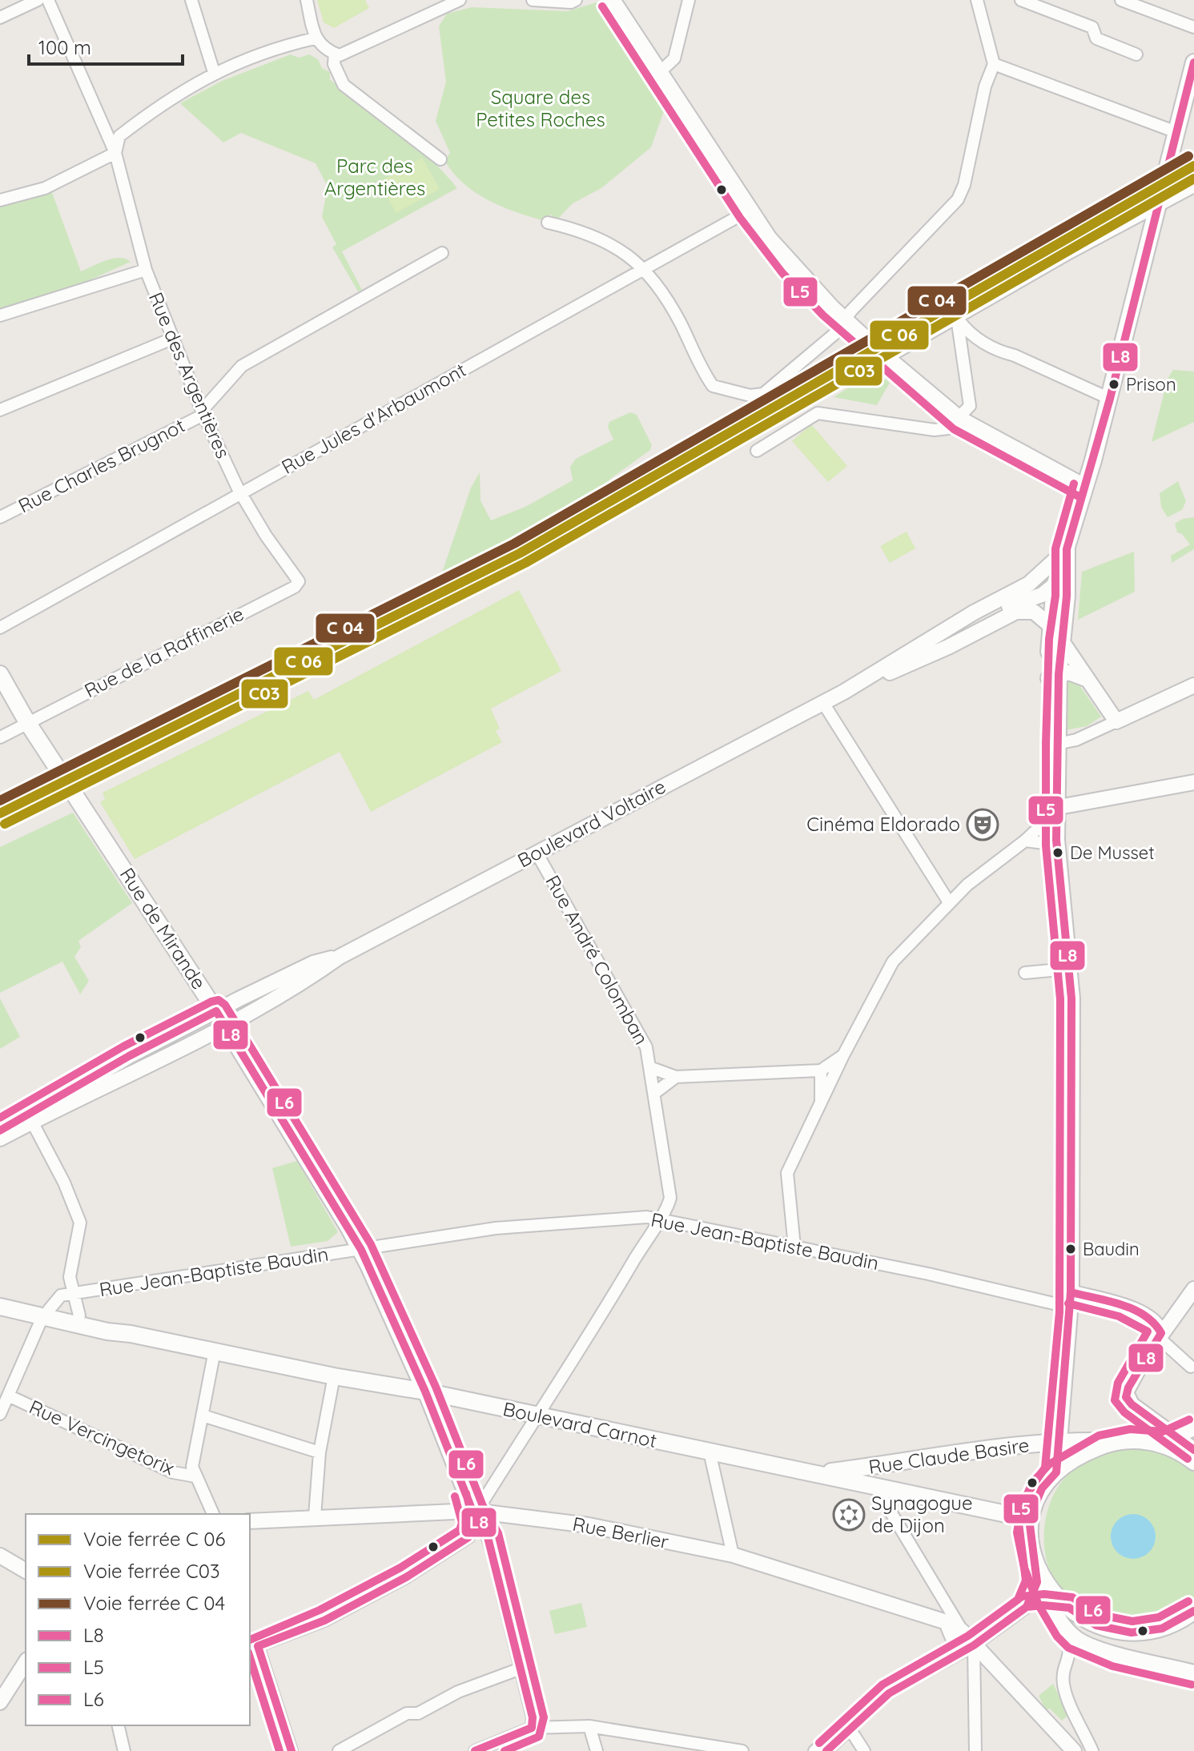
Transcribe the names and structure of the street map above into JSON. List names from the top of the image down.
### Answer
{
  "streets": {
    "main road": ["Rue de Mirande", "Boulevard Carnot", "Rue Claude Basire"],
    "street": [
      "Rue des Argentières",
      "Rue Jules d'Arbaumont",
      "Rue Charles Brugnot",
      "Rue de la Raffinerie",
      "Boulevard Voltaire",
      "Rue André Colomban",
      "Rue Jean-Baptiste Baudin",
      "Rue Vercingetorix",
      "Rue Berlier"
    ]
  },
  "crossings": [
    ["Rue des Argentières", "Rue Jules d'Arbaumont"],
    ["Rue des Argentières", "Rue Charles Brugnot"],
    ["Rue des Argentières", "Rue de la Raffinerie"],
    ["Rue de la Raffinerie", "Rue de Mirande"],
    ["Boulevard Voltaire", "Rue de Mirande"],
    ["Boulevard Voltaire", "Rue André Colomban"],
    ["Rue de Mirande", "Rue Jean-Baptiste Baudin"],
    ["Rue de Mirande", "Boulevard Carnot"],
    ["Rue André Colomban", "Rue Jean-Baptiste Baudin"],
    ["Rue André Colomban", "Boulevard Carnot"],
    ["Rue André Colomban", "Rue Berlier"],
    ["Boulevard Carnot", "Rue Claude Basire"]
  ],
  "parks": ["Square des Petites Roches", "Parc des Argentières"],
  "places": {
    "other": ["Prison", "De Musset", "Baudin"],
    "theatre": ["Cinéma Eldorado"],
    "synagogue": ["Synagogue de Dijon"]
  },
  "lines": [
    "transit line L5",
    "transit line L8",
    "rail line C03",
    "transit line L6"
  ],
  "legend": [
    "Voie ferrée C 06",
    "Voie ferrée C03",
    "Voie ferrée C 04",
    "L8",
    "L5",
    "L6"
  ],
  "scale_bar": "100 m"
}
